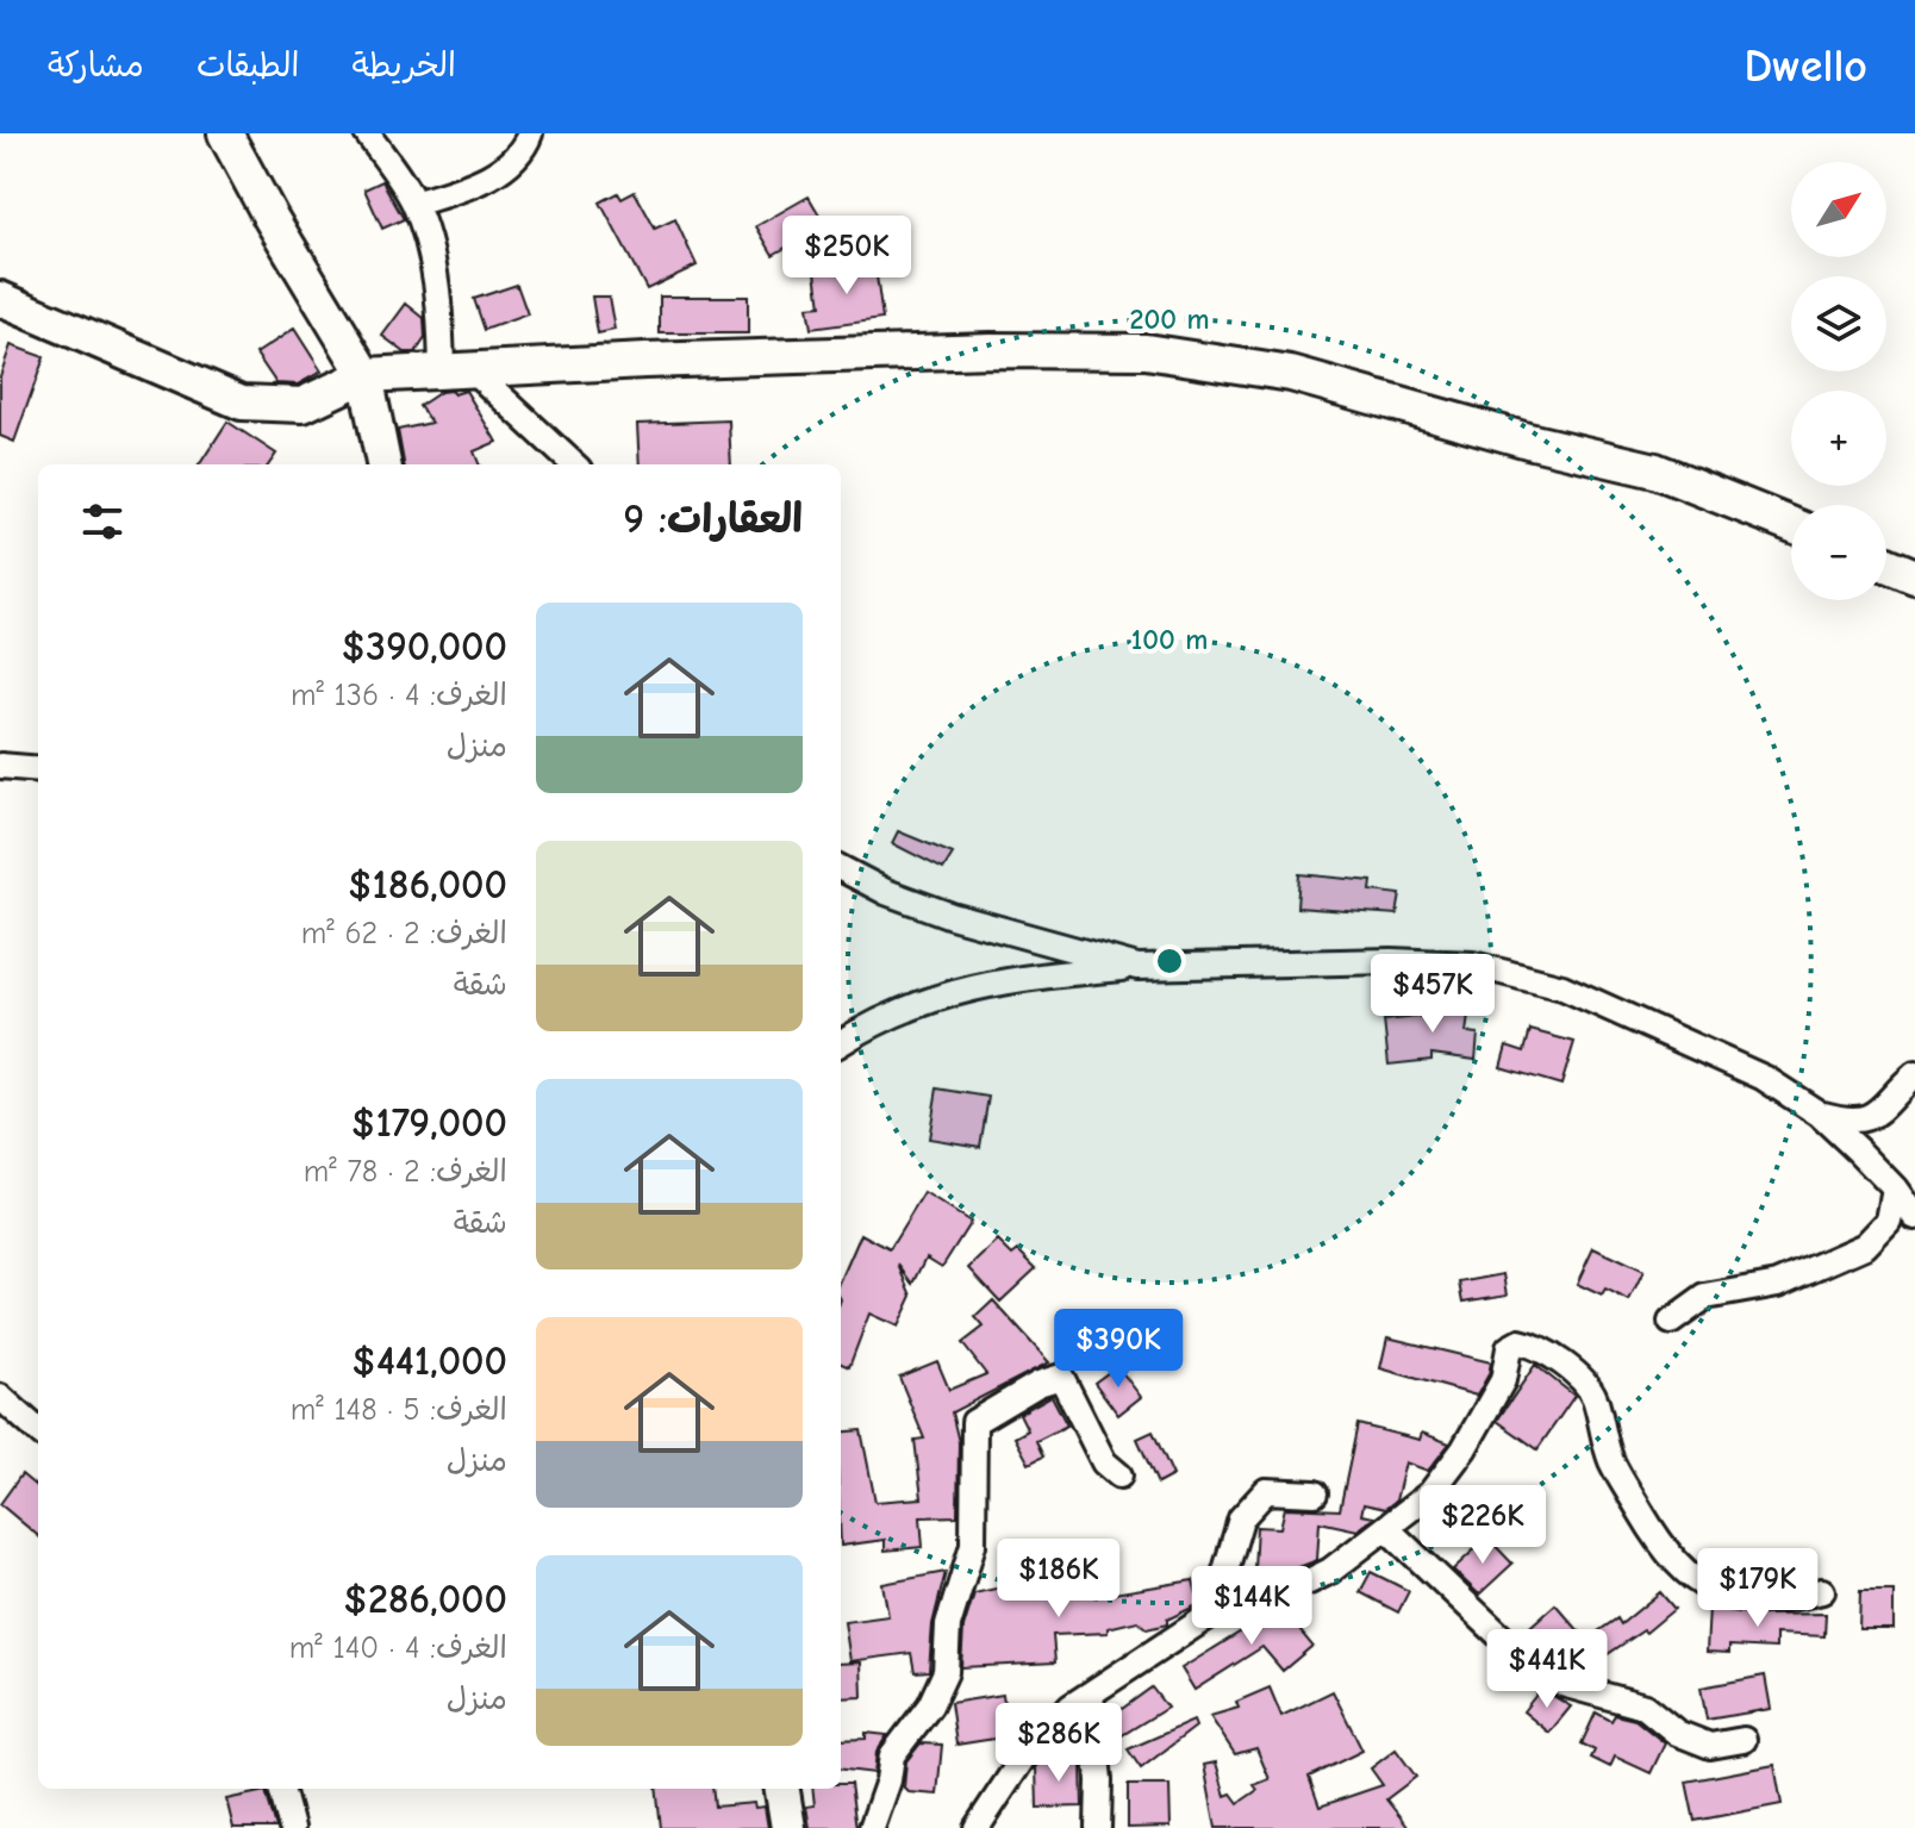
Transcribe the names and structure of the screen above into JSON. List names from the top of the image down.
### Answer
{
  "north": "top right",
  "page": {
    "header": "Dwello",
    "nav": ["الخريطة", "الطبقات", "مشاركة"],
    "map_buttons": ["+", "−"],
    "price": [
      "$250K",
      "$457K",
      "$390K",
      "$226K",
      "$186K",
      "$179K",
      "$144K",
      "$441K",
      "$286K"
    ],
    "heading": "العقارات: 9",
    "list": [
      {
        "name": "$390,000",
        "note": "الغرف: 4 · 136 m² · منزل"
      },
      {
        "name": "$186,000",
        "note": "الغرف: 2 · 62 m² · شقة"
      },
      {
        "name": "$179,000",
        "note": "الغرف: 2 · 78 m² · شقة"
      },
      {
        "name": "$441,000",
        "note": "الغرف: 5 · 148 m² · منزل"
      },
      {
        "name": "$286,000",
        "note": "الغرف: 4 · 140 m² · منزل"
      }
    ]
  },
  "rings": ["200 m", "100 m"]
}
